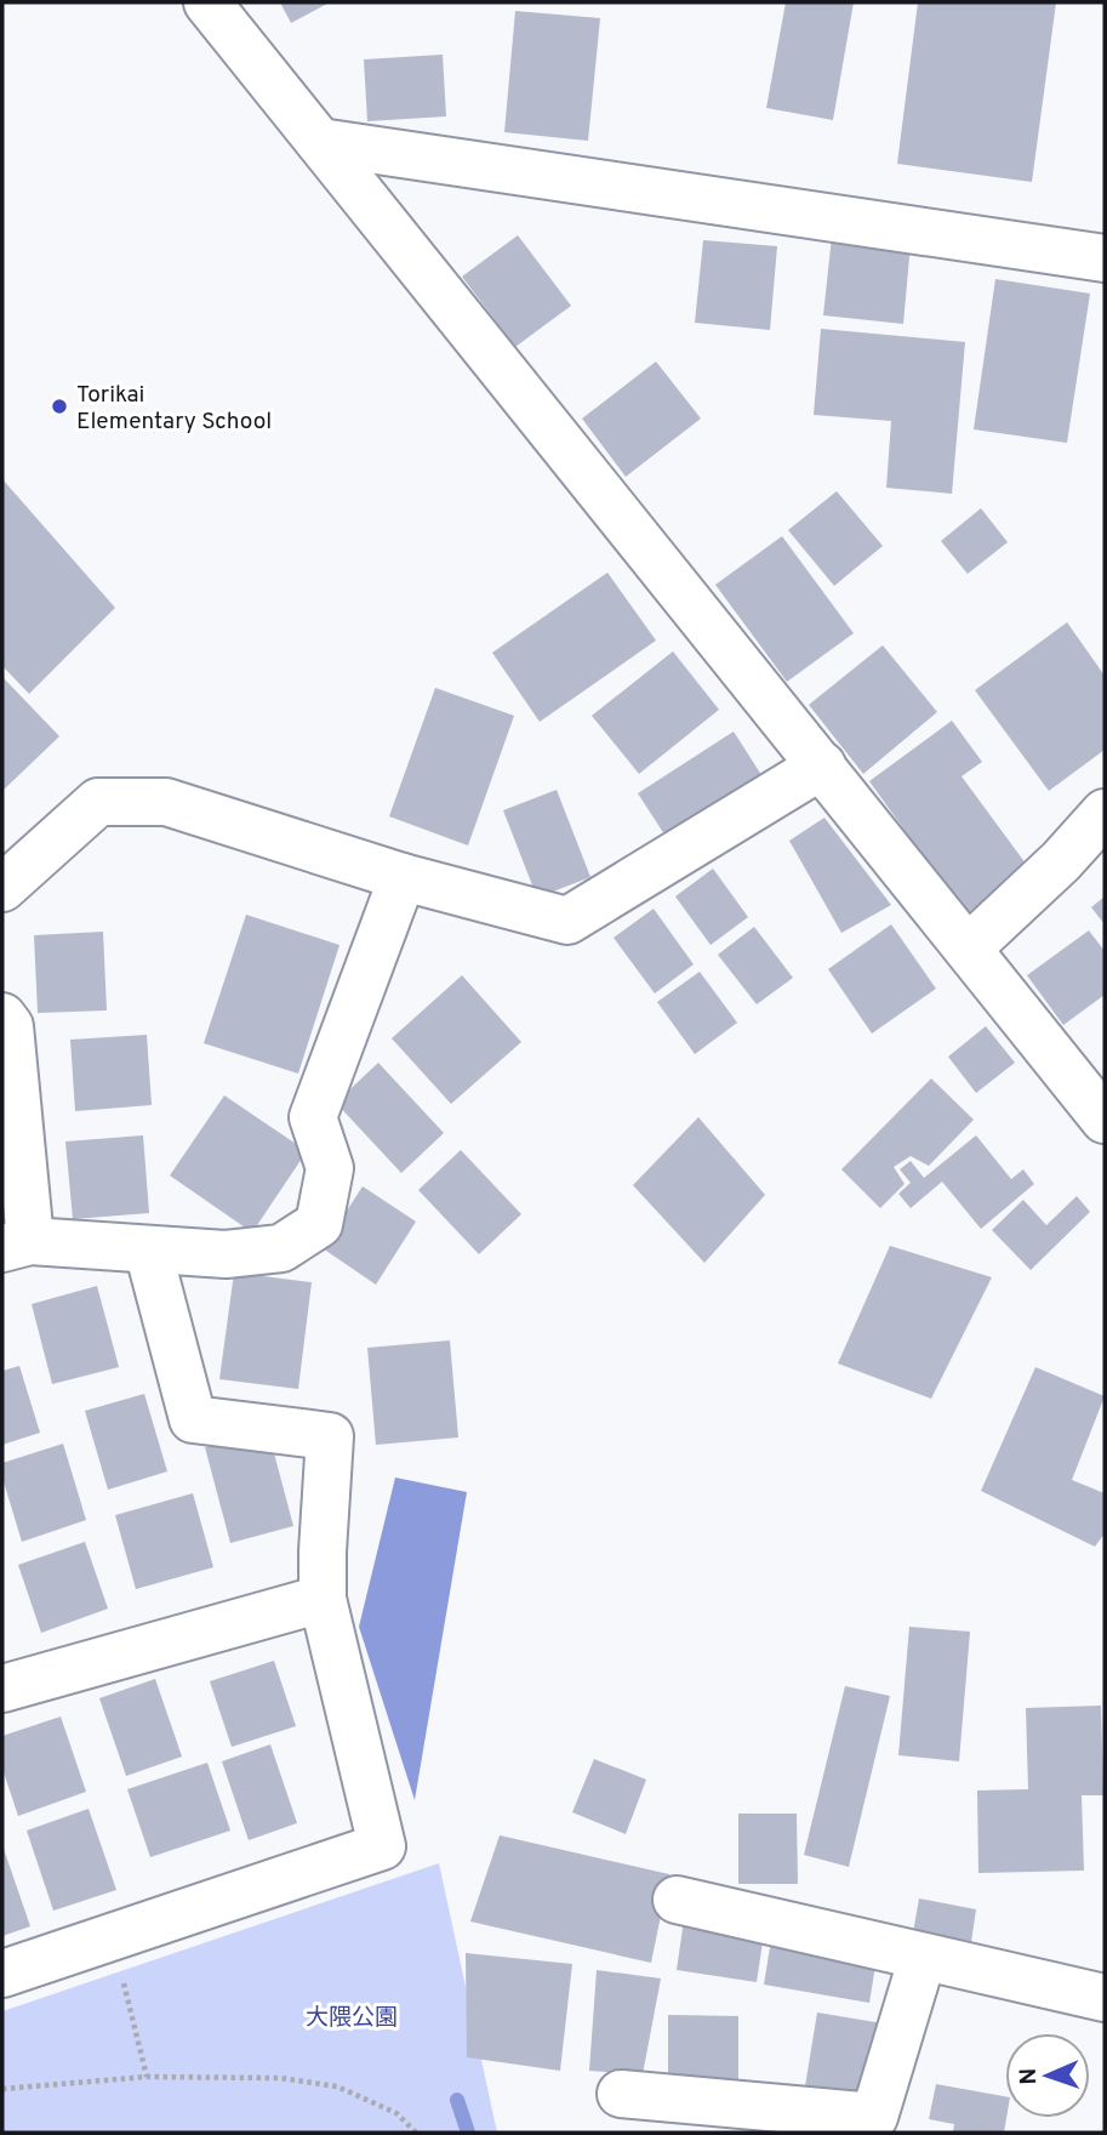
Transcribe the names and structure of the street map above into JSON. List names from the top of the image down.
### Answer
{
  "parks": ["大隈公園"],
  "places": ["Torikai Elementary School"],
  "north": "left"
}
